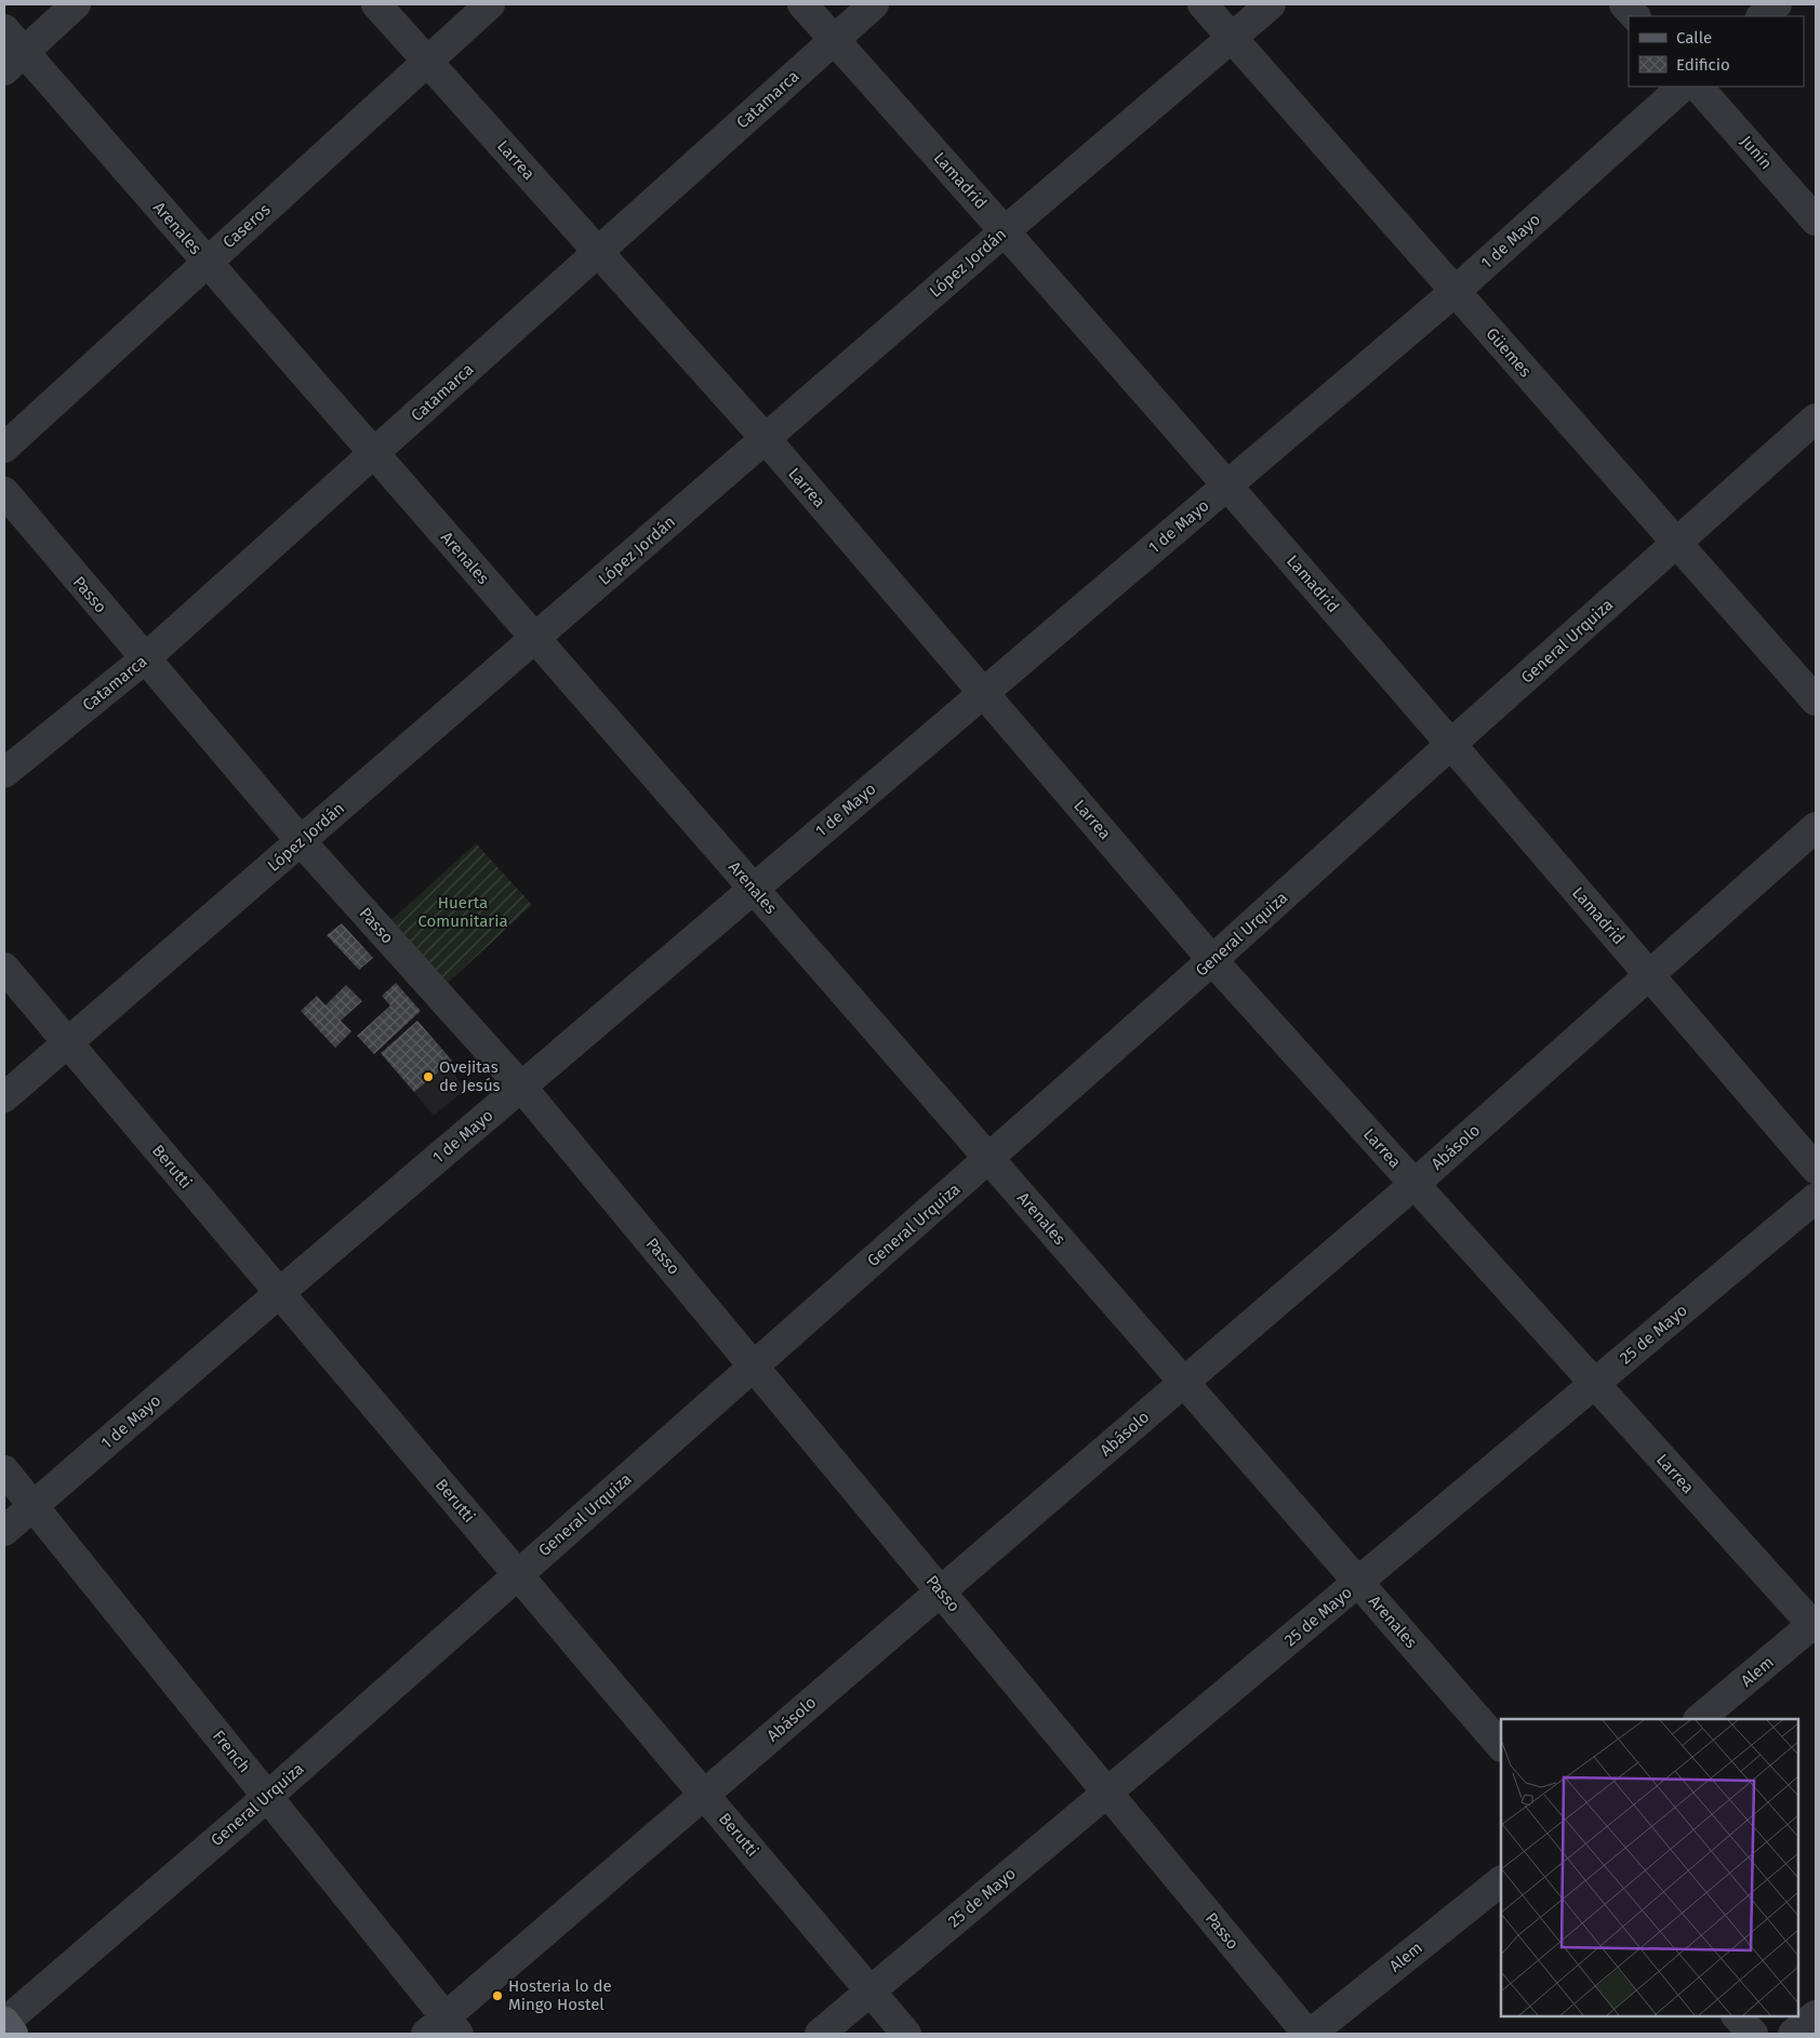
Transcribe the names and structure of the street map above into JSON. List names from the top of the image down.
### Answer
{
  "streets": {
    "street": [
      "Catamarca",
      "Junín",
      "Larrea",
      "Lamadrid",
      "Caseros",
      "Arenales",
      "1 de Mayo",
      "López Jordán",
      "Güemes",
      "Passo",
      "General Urquiza",
      "Abásolo",
      "Berutti",
      "25 de Mayo",
      "Alem",
      "French"
    ]
  },
  "crossings": [
    ["Catamarca", "Larrea"],
    ["Catamarca", "Lamadrid"],
    ["Catamarca", "Arenales"],
    ["Catamarca", "Passo"],
    ["Larrea", "Caseros"],
    ["Larrea", "1 de Mayo"],
    ["Larrea", "López Jordán"],
    ["Larrea", "General Urquiza"],
    ["Larrea", "Abásolo"],
    ["Larrea", "25 de Mayo"],
    ["Larrea", "Alem"],
    ["Lamadrid", "1 de Mayo"],
    ["Lamadrid", "López Jordán"],
    ["Lamadrid", "General Urquiza"],
    ["Lamadrid", "Abásolo"],
    ["Caseros", "Arenales"],
    ["Arenales", "1 de Mayo"],
    ["Arenales", "López Jordán"],
    ["Arenales", "General Urquiza"],
    ["Arenales", "Abásolo"],
    ["Arenales", "25 de Mayo"],
    ["1 de Mayo", "Güemes"],
    ["1 de Mayo", "Passo"],
    ["1 de Mayo", "Berutti"],
    ["1 de Mayo", "French"],
    ["López Jordán", "Güemes"],
    ["López Jordán", "Passo"],
    ["López Jordán", "Berutti"],
    ["Güemes", "General Urquiza"],
    ["Passo", "General Urquiza"],
    ["Passo", "Abásolo"],
    ["Passo", "25 de Mayo"],
    ["Passo", "Alem"],
    ["General Urquiza", "Berutti"],
    ["General Urquiza", "French"],
    ["Abásolo", "Berutti"],
    ["Abásolo", "French"],
    ["Berutti", "25 de Mayo"]
  ],
  "parks": ["Huerta Comunitaria"],
  "places": ["Ovejitas de Jesús", "Hosteria lo de Mingo Hostel"],
  "legend": ["Calle", "Edificio"]
}
